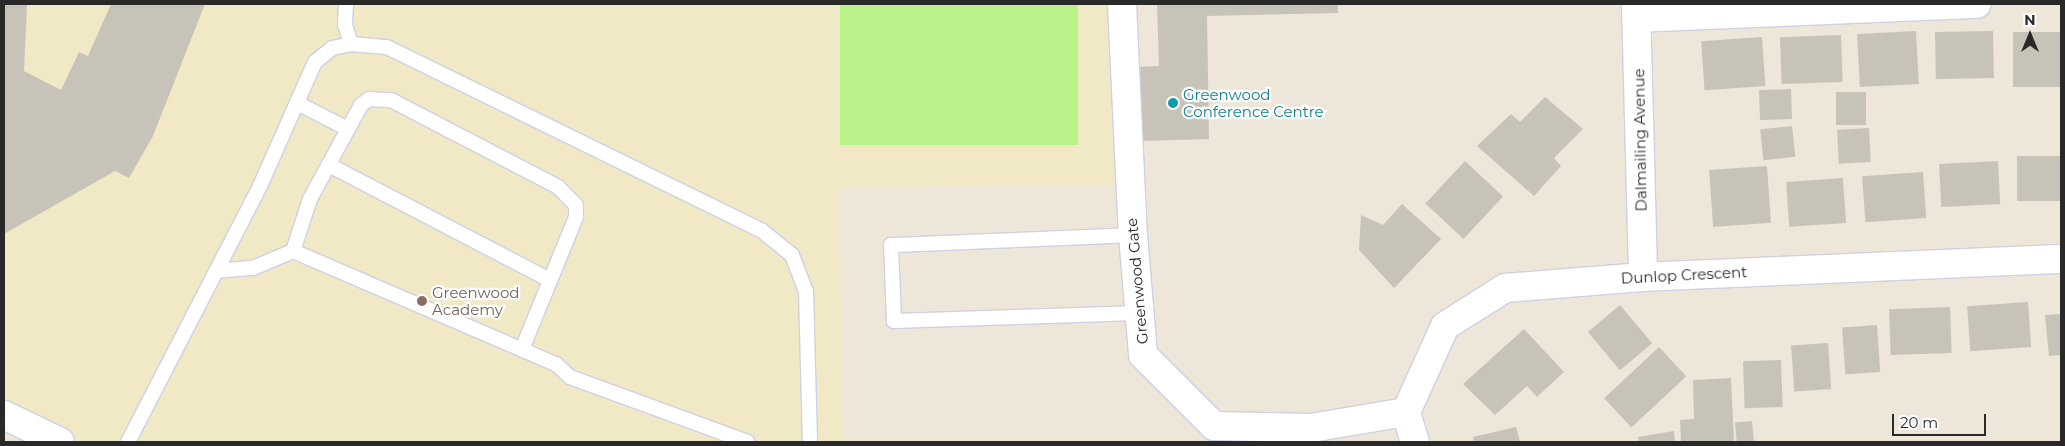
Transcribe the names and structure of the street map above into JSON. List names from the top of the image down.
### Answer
{
  "streets": {
    "street": ["Dalmailing Avenue", "Dunlop Crescent", "Greenwood Gate"]
  },
  "crossings": [
    ["Dalmailing Avenue", "Dunlop Crescent"],
    ["Dunlop Crescent", "Greenwood Gate"]
  ],
  "places": ["Greenwood Conference Centre", "Greenwood Academy"],
  "scale_bar": "20 m",
  "north": "top"
}
